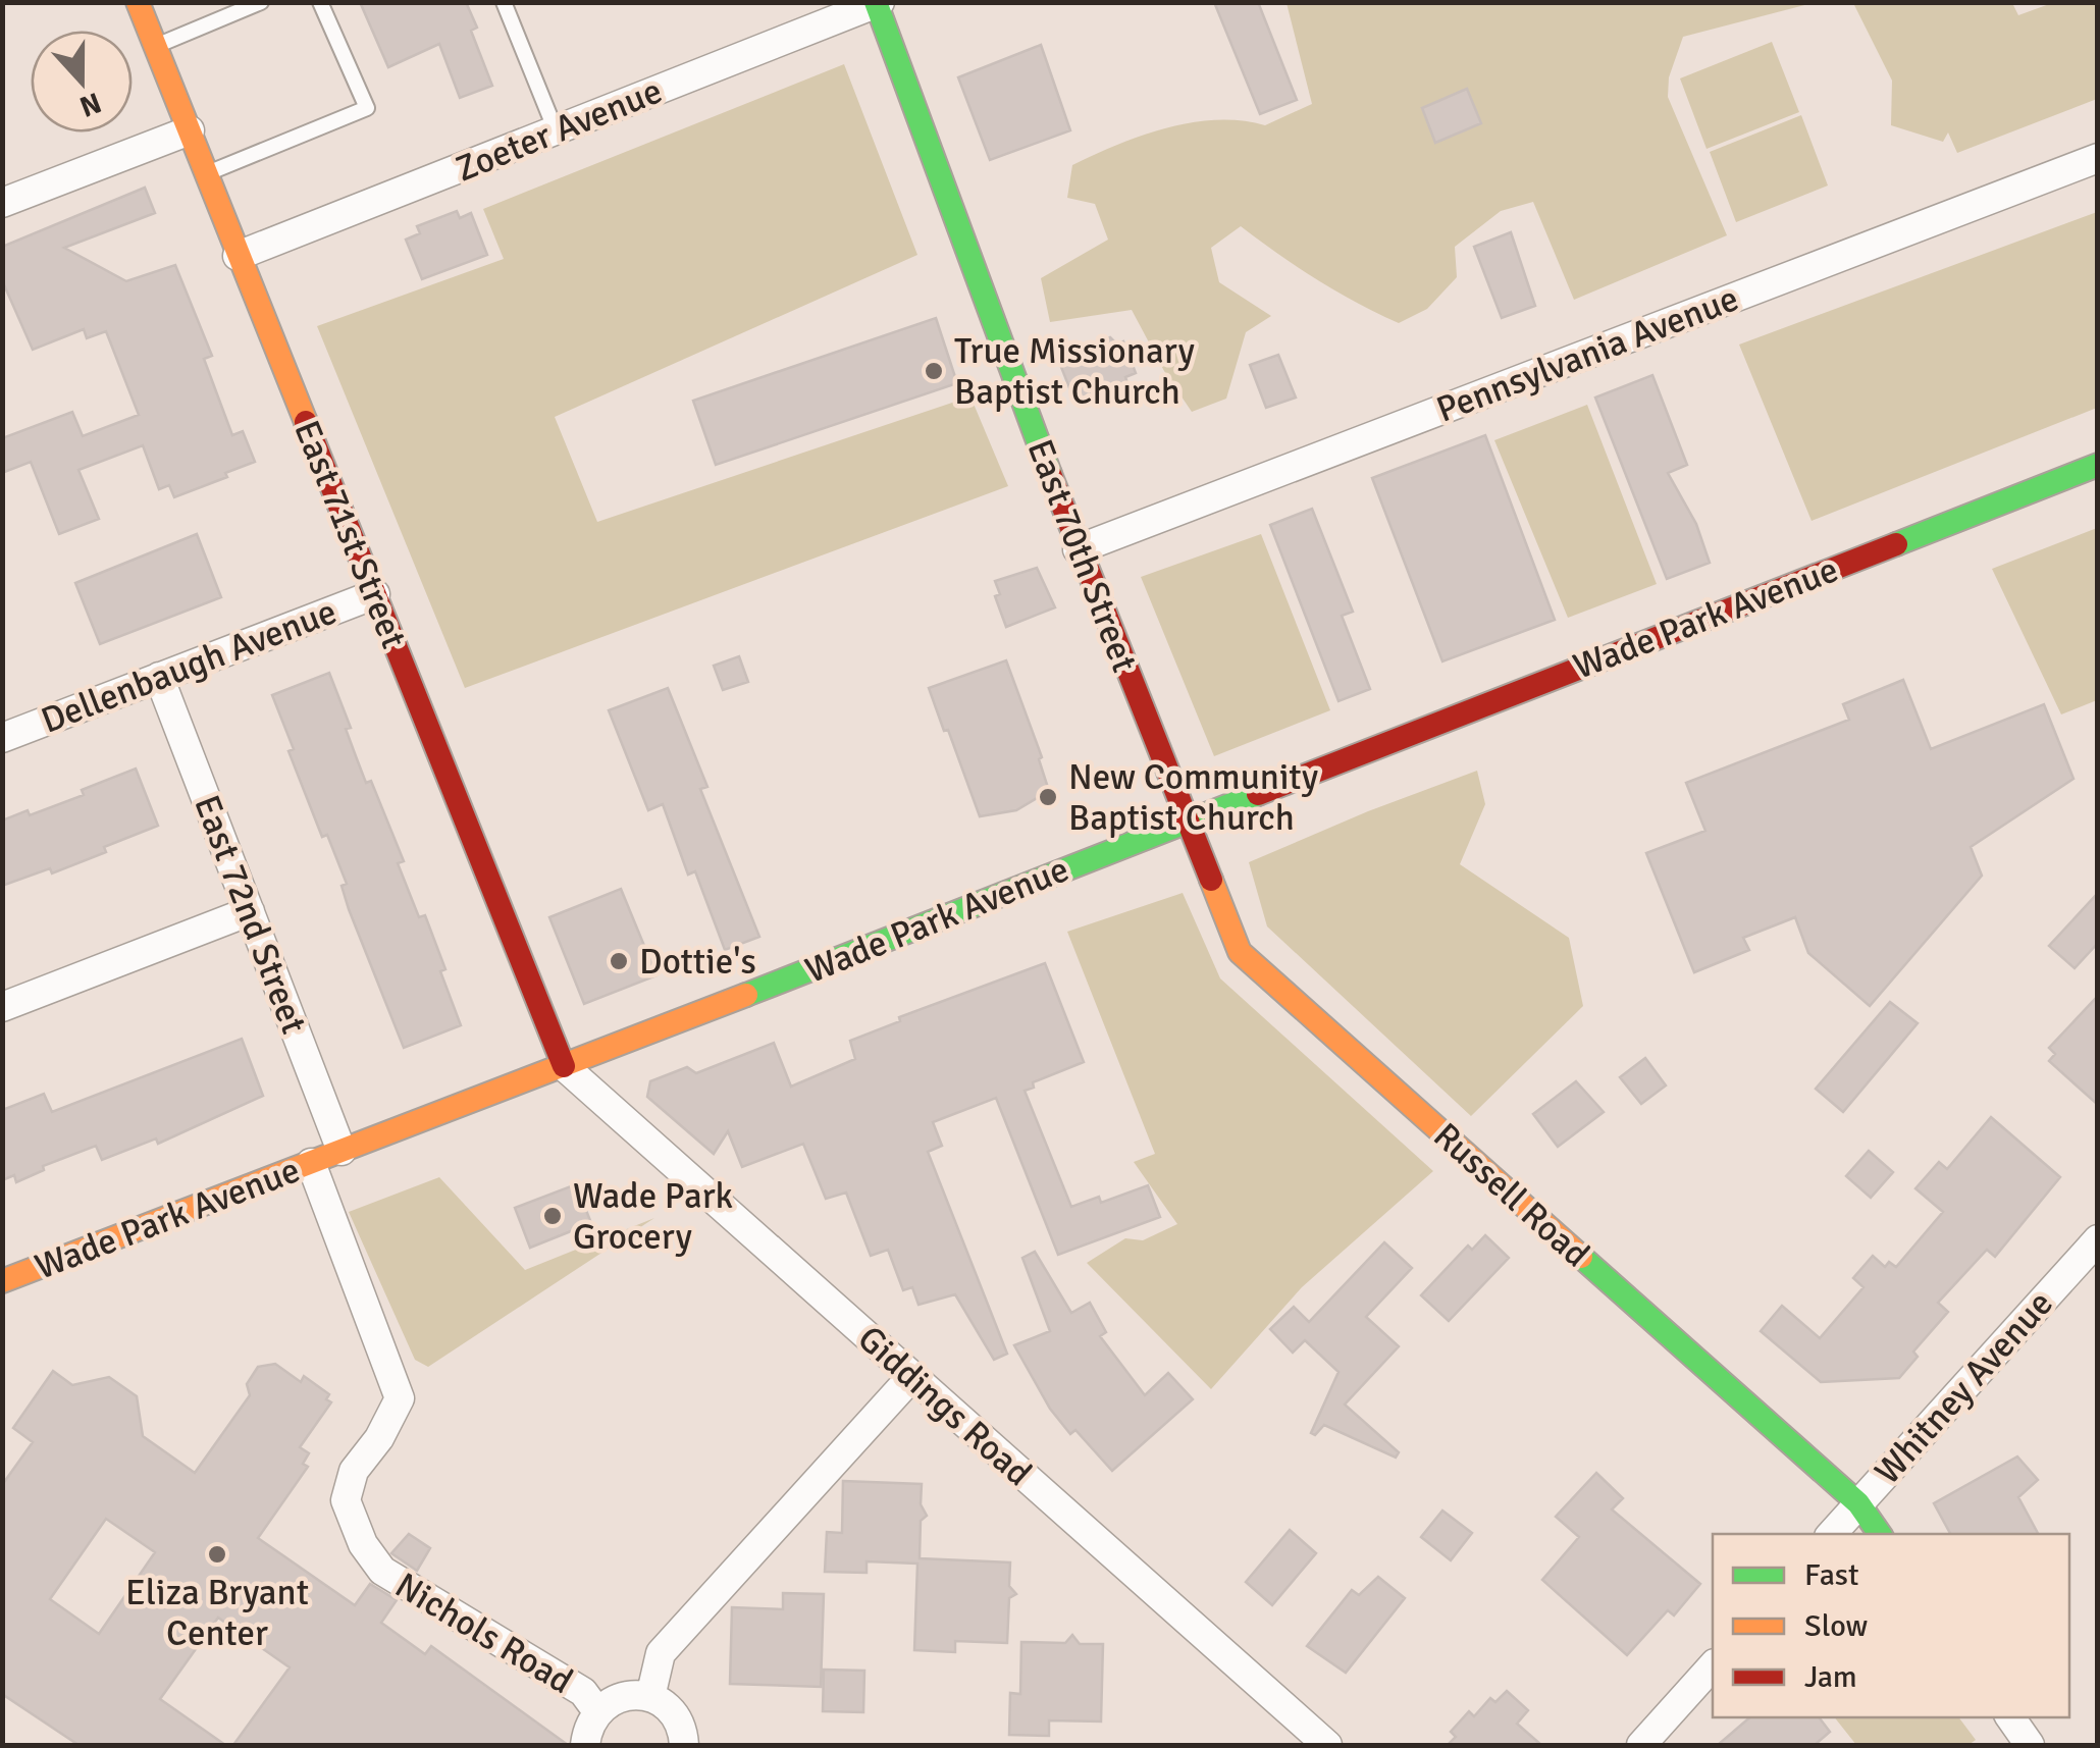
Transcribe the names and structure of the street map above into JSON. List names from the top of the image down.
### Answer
{
  "streets": {
    "street": [
      "Zoeter Avenue",
      "Pennsylvania Avenue",
      "East 71st Street",
      "East 70th Street",
      "Wade Park Avenue",
      "Dellenbaugh Avenue",
      "East 72nd Street",
      "Russell Road",
      "Whitney Avenue",
      "Giddings Road",
      "Nichols Road"
    ]
  },
  "crossings": [
    ["Zoeter Avenue", "East 71st Street"],
    ["Zoeter Avenue", "East 70th Street"],
    ["Pennsylvania Avenue", "East 70th Street"],
    ["East 71st Street", "Wade Park Avenue"],
    ["East 71st Street", "Dellenbaugh Avenue"],
    ["East 71st Street", "Giddings Road"],
    ["East 70th Street", "Wade Park Avenue"],
    ["East 70th Street", "Russell Road"],
    ["Wade Park Avenue", "East 72nd Street"],
    ["Wade Park Avenue", "Russell Road"],
    ["Wade Park Avenue", "Giddings Road"],
    ["Wade Park Avenue", "Nichols Road"],
    ["Dellenbaugh Avenue", "East 72nd Street"],
    ["Russell Road", "Whitney Avenue"]
  ],
  "places": [
    "True Missionary Baptist Church",
    "New Community Baptist Church",
    "Dottie's",
    "Wade Park Grocery",
    "Eliza Bryant Center"
  ],
  "legend": ["Fast", "Slow", "Jam"],
  "north": "bottom"
}
